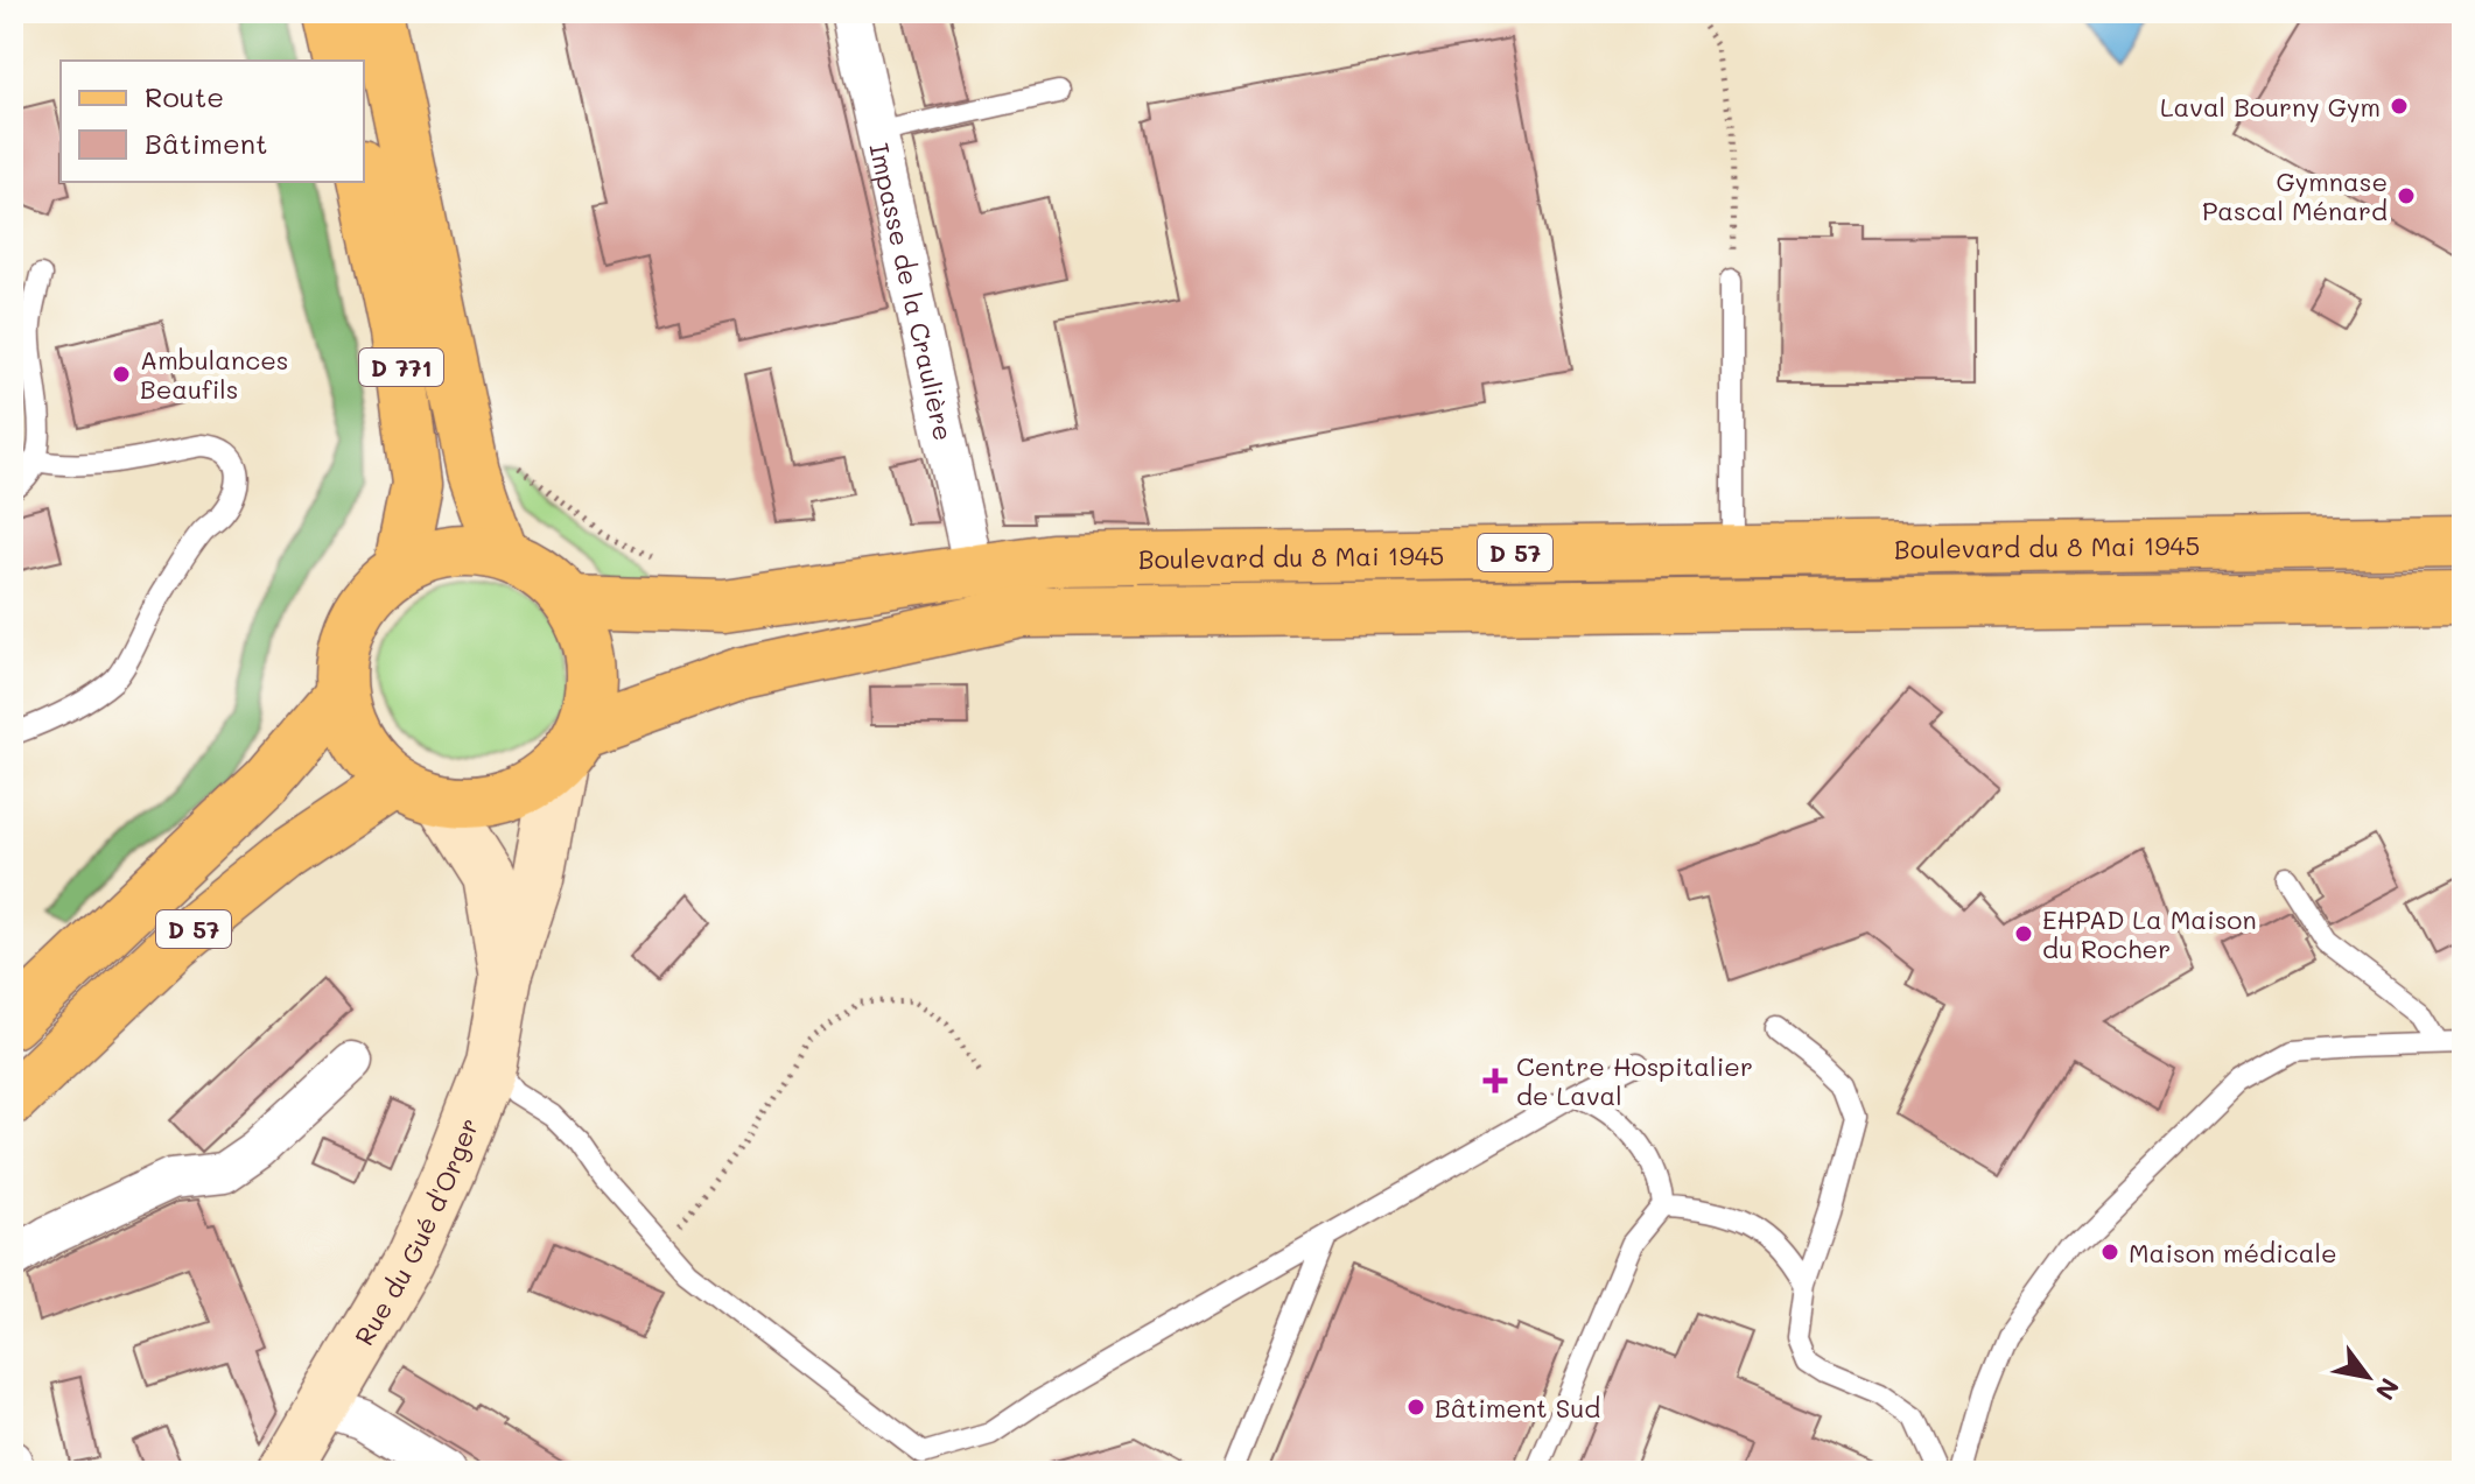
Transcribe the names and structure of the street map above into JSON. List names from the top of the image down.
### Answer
{
  "streets": {
    "main road": [
      "D 771",
      "Boulevard du 8 Mai 1945",
      "D 57",
      "Rue du Gué d'Orger"
    ],
    "street": ["Impasse de la Craulière"]
  },
  "crossings": [
    ["Impasse de la Craulière", "Boulevard du 8 Mai 1945"],
    ["D 771", "Boulevard du 8 Mai 1945"],
    ["D 771", "D 57"],
    ["D 771", "Rue du Gué d'Orger"],
    ["Boulevard du 8 Mai 1945", "D 57"],
    ["Boulevard du 8 Mai 1945", "Rue du Gué d'Orger"],
    ["D 57", "Rue du Gué d'Orger"]
  ],
  "places": {
    "other": [
      "Laval Bourny Gym",
      "Gymnase Pascal Ménard",
      "Ambulances Beaufils",
      "EHPAD La Maison du Rocher",
      "Maison médicale",
      "Bâtiment Sud"
    ],
    "health": ["Centre Hospitalier de Laval"]
  },
  "legend": ["Route", "Bâtiment"],
  "north": "bottom right"
}
